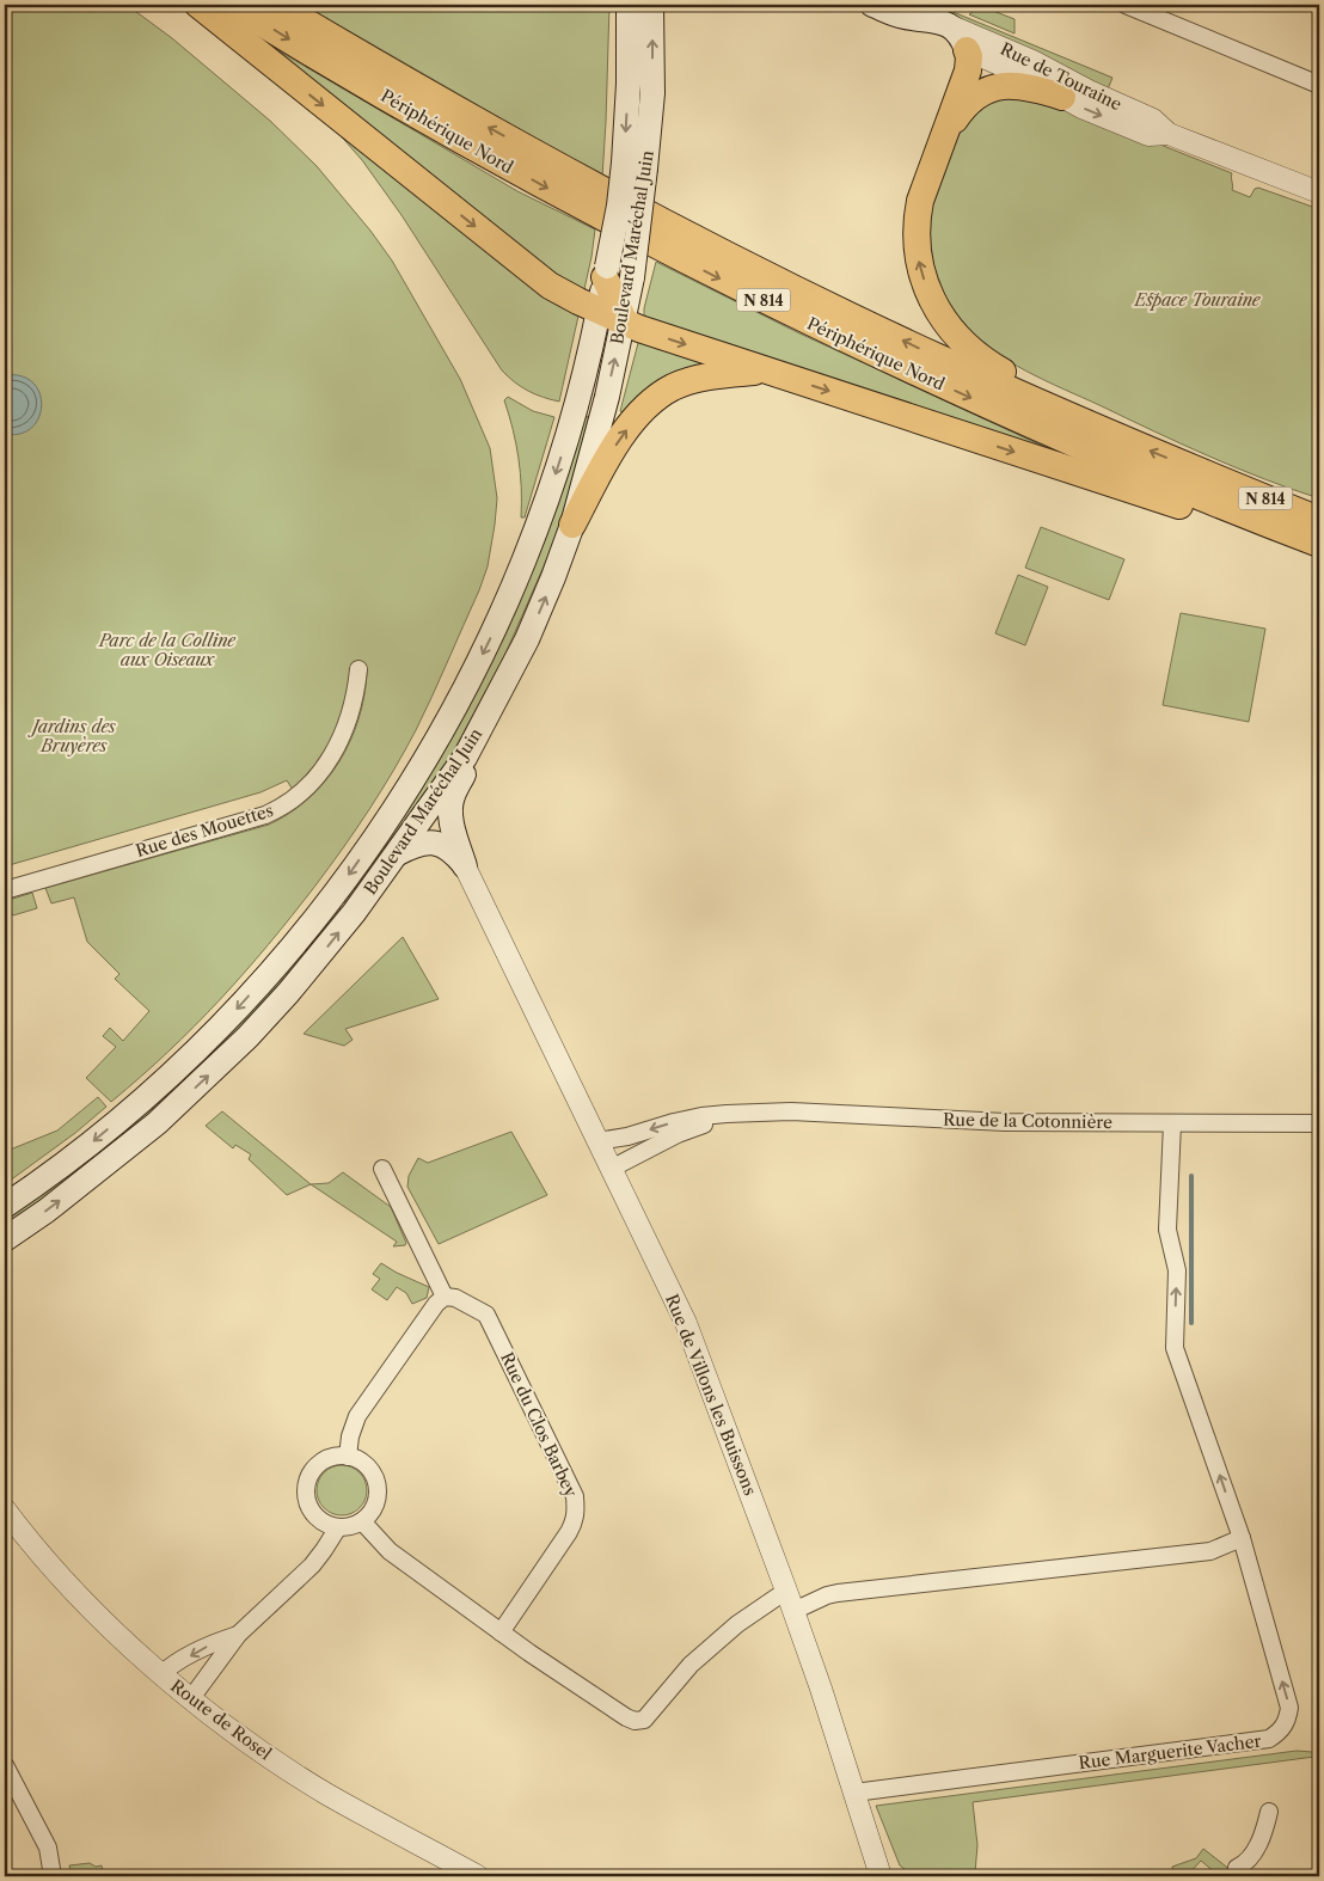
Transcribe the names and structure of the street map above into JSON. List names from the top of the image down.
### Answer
{
  "streets": {
    "highway": ["Périphérique Nord", "N 814"],
    "main road": ["Rue de Touraine", "Boulevard Maréchal Juin"],
    "street": [
      "Rue des Mouettes",
      "Rue de la Cotonnière",
      "Rue de Villons les Buissons",
      "Rue du Clos Barbey",
      "Route de Rosel",
      "Rue Marguerite Vacher"
    ]
  },
  "crossings": [
    ["Rue de la Cotonnière", "Rue de Villons les Buissons"],
    ["Rue de la Cotonnière", "Rue Marguerite Vacher"],
    ["Rue de Villons les Buissons", "Rue Marguerite Vacher"]
  ],
  "parks": ["Espace Touraine", "Parc de la Colline aux Oiseaux", "Jardins des Bruyères"]
}
